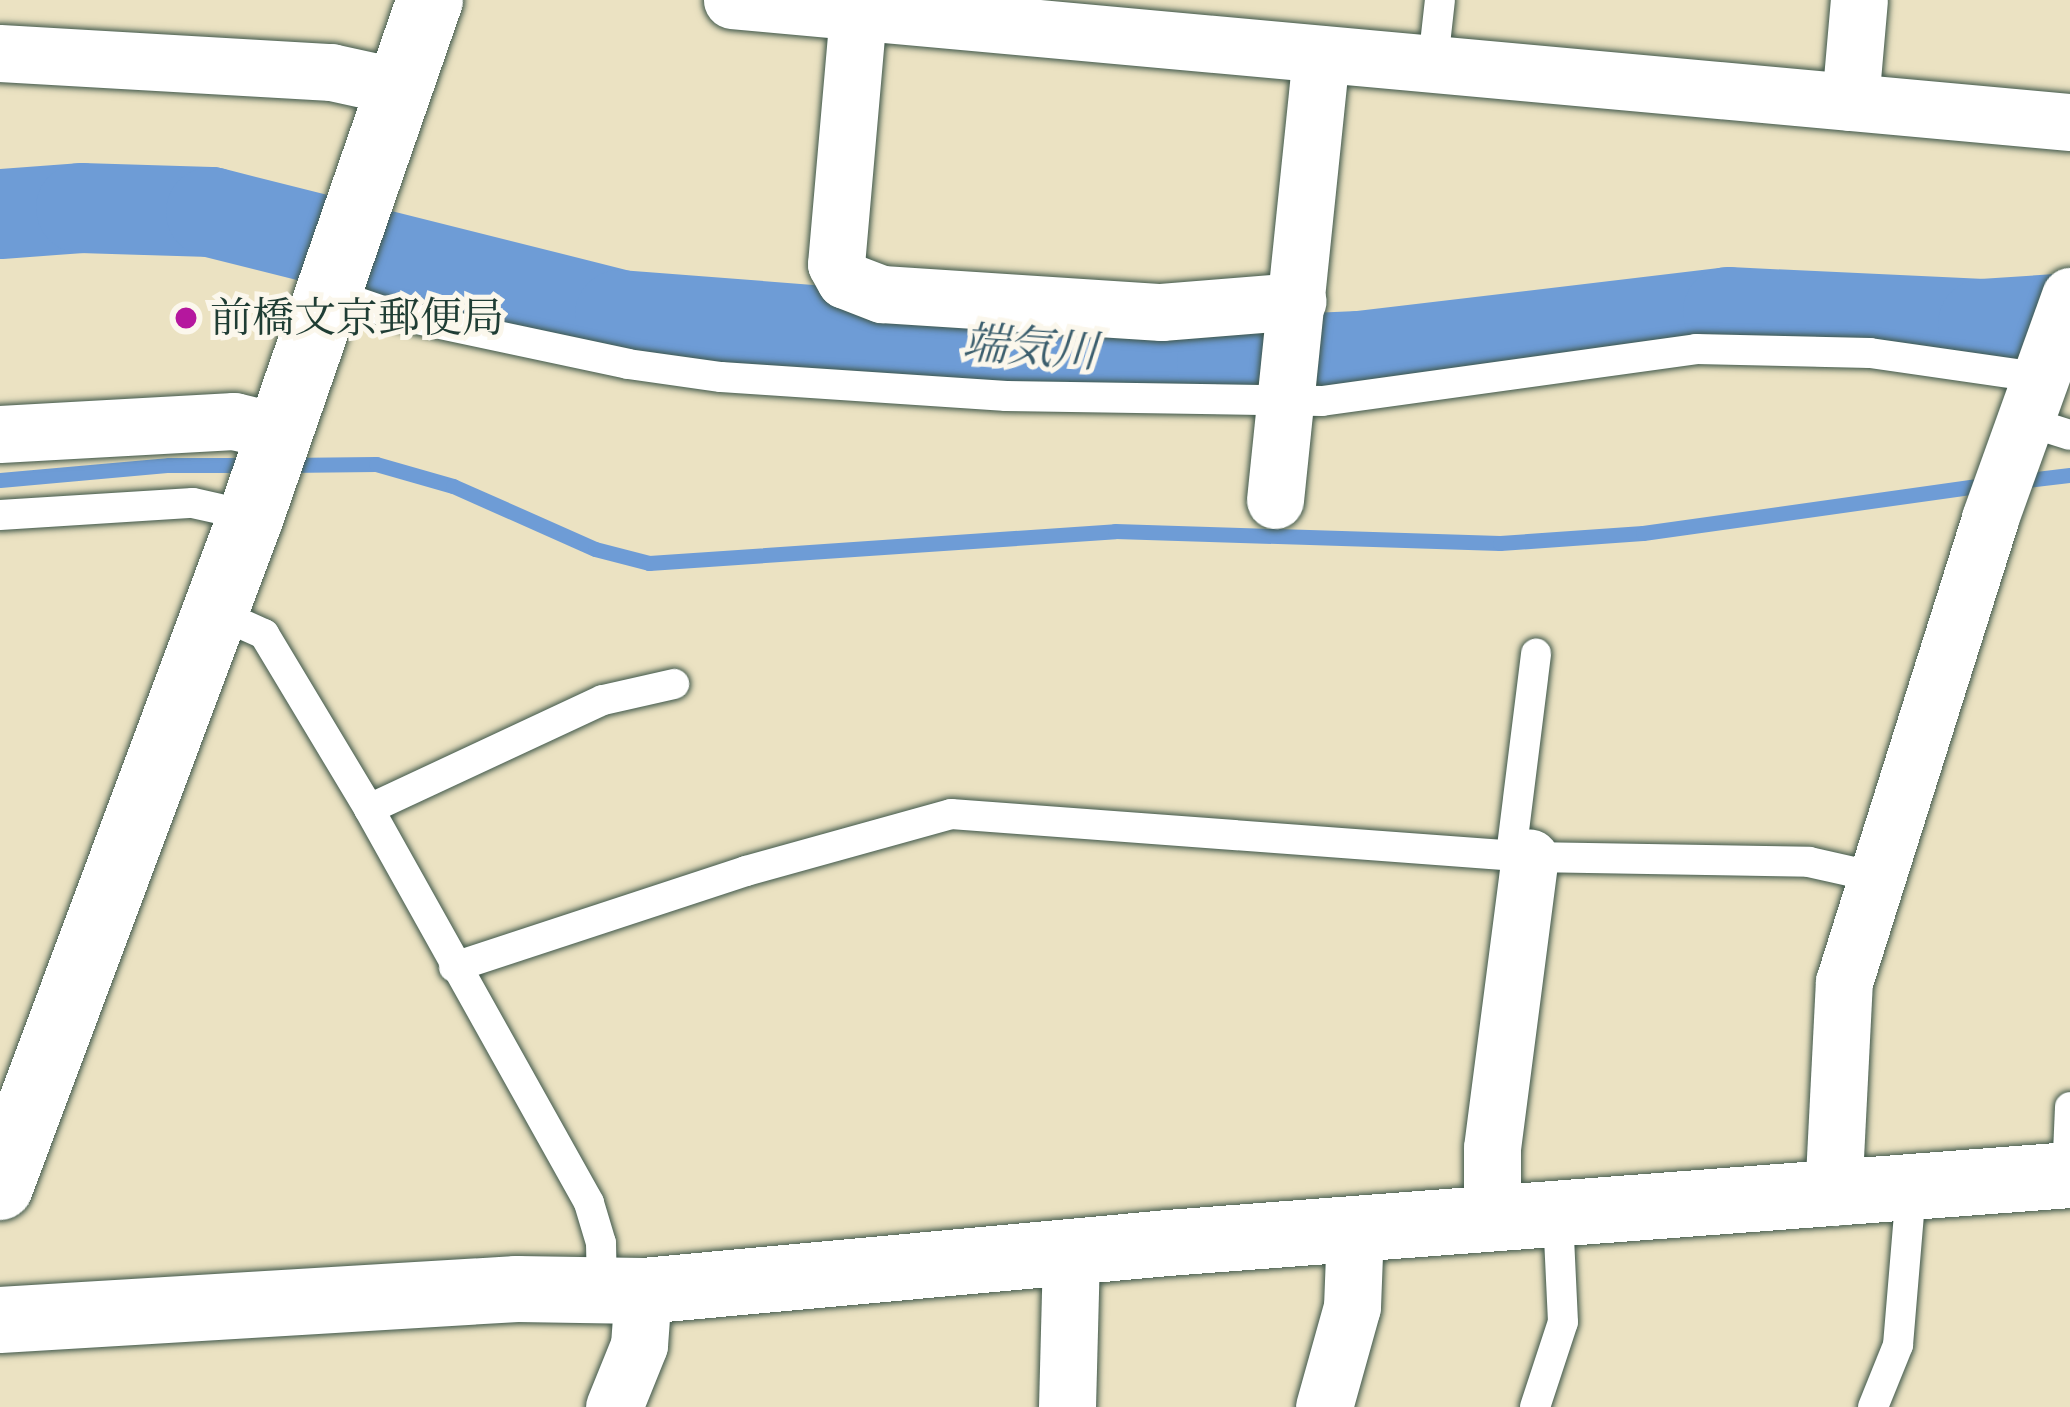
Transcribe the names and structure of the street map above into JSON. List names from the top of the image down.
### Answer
{
  "water": ["端気川"],
  "places": ["前橋文京郵便局"]
}
